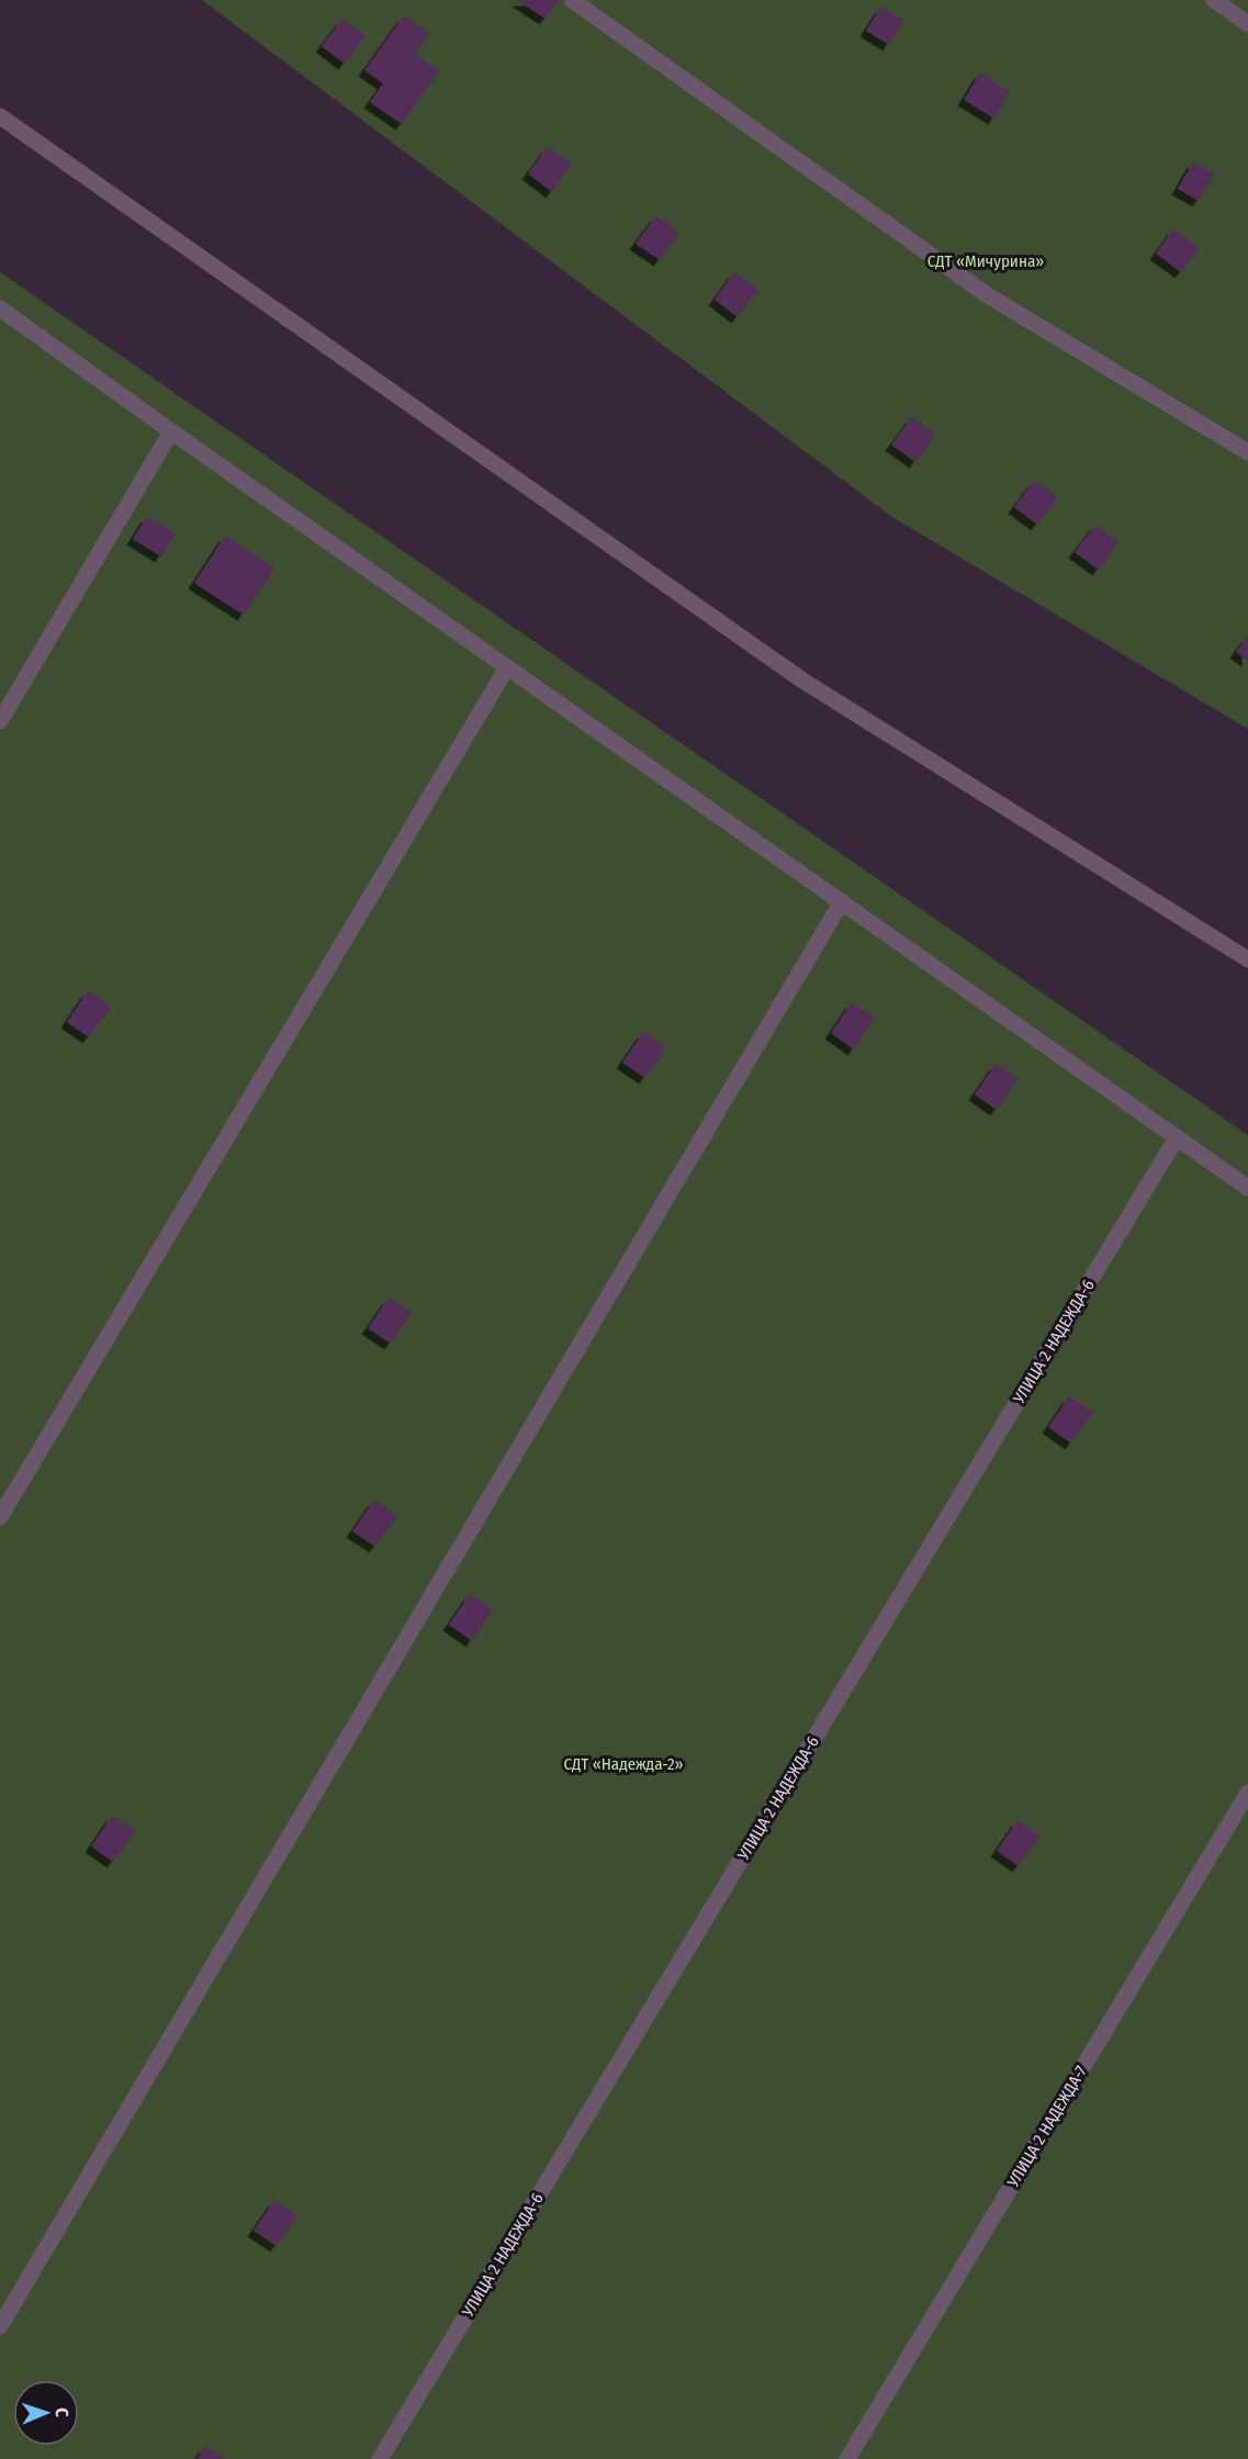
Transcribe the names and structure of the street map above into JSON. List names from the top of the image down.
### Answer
{
  "streets": {
    "street": ["УЛИЦА 2 НАДЕЖДА-6", "УЛИЦА 2 НАДЕЖДА-7"]
  },
  "parks": ["СДТ «Мичурина»", "СДТ «Надежда-2»"],
  "north": "right"
}
